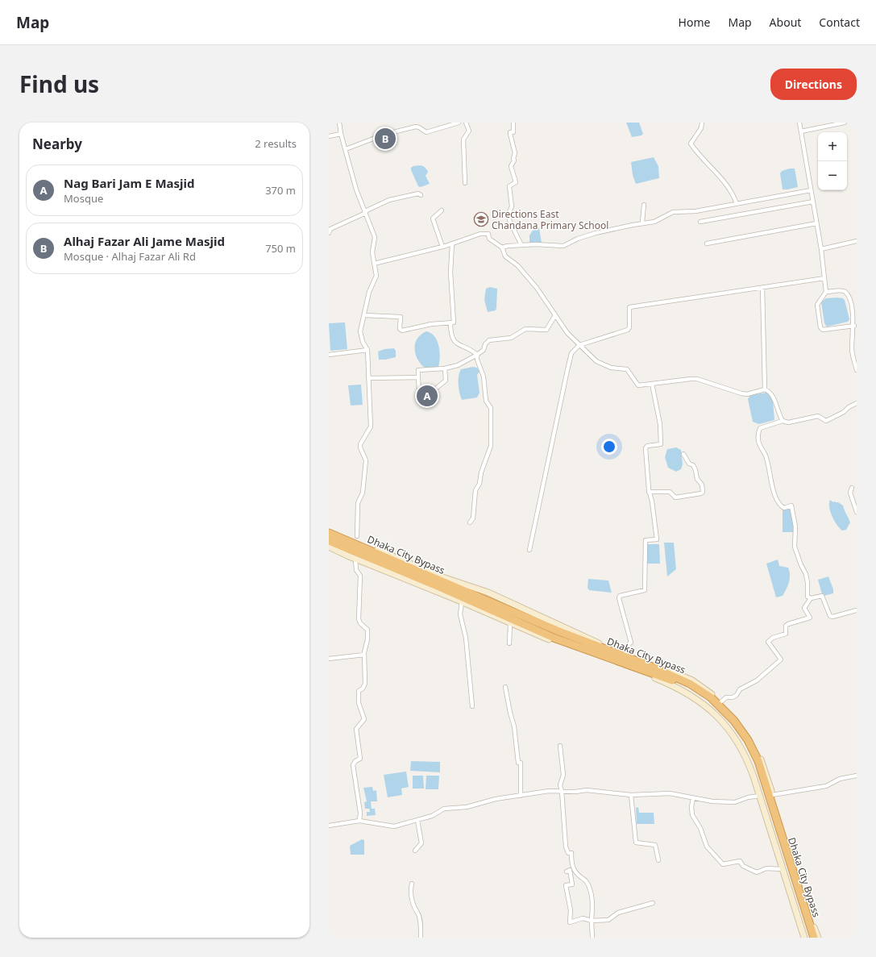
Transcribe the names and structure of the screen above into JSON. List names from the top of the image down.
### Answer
{
  "streets": {
    "highway": ["Dhaka City Bypass"]
  },
  "places": {
    "school or university": ["Directions East Chandana Primary School"]
  },
  "page": {
    "header": "Map",
    "nav": [
      "Home",
      "Map",
      "About",
      "Contact"
    ],
    "title": "Find us",
    "buttons": "Directions",
    "heading": ["Nearby", "2 results"],
    "pins": ["B", "A"],
    "map_buttons": ["+", "−"],
    "list": [
      {
        "mark": "A",
        "name": "Nag Bari Jam E Masjid",
        "note": "Mosque",
        "value": "370 m"
      },
      {
        "mark": "B",
        "name": "Alhaj Fazar Ali Jame Masjid",
        "note": "Mosque · Alhaj Fazar Ali Rd",
        "value": "750 m"
      }
    ]
  }
}
